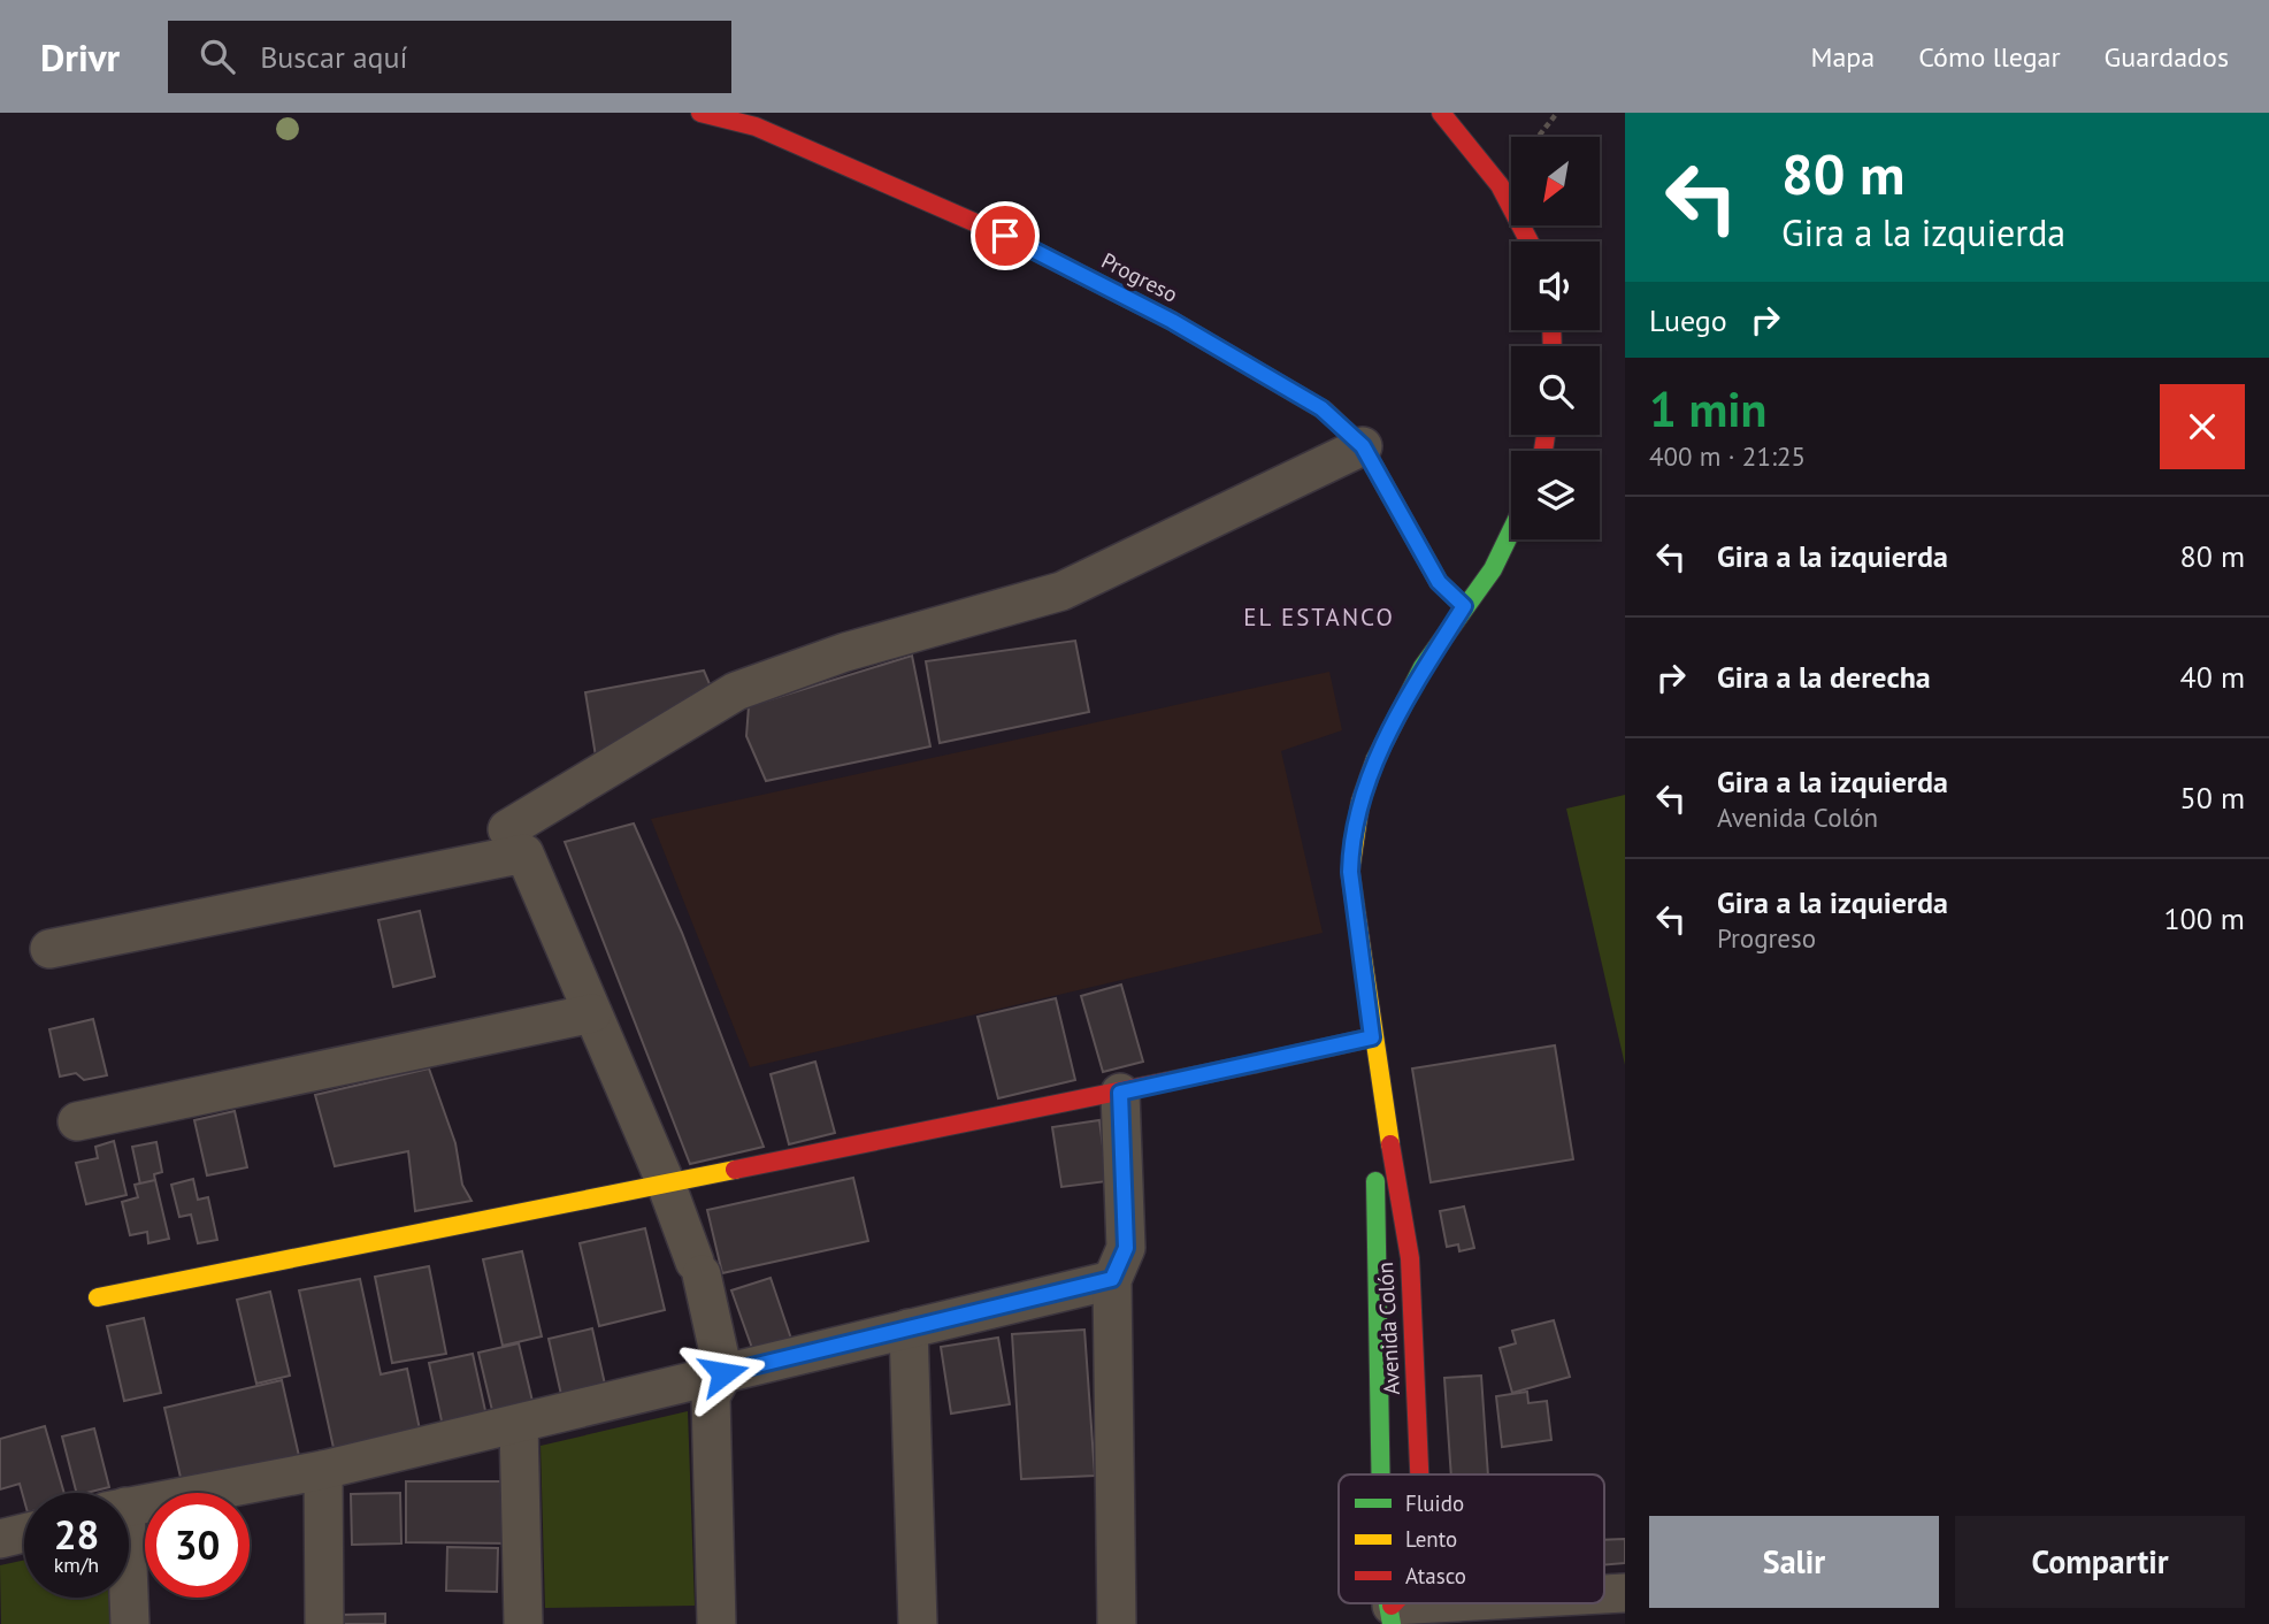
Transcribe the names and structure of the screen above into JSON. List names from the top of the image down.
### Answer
{
  "streets": {
    "main road": ["Progreso", "Avenida Colón"]
  },
  "crossings": [
    ["Progreso", "Avenida Colón"]
  ],
  "districts": ["EL ESTANCO"],
  "legend": ["Fluido", "Lento", "Atasco"],
  "north": "bottom left",
  "page": {
    "header": "Drivr",
    "search": "Buscar aquí",
    "nav": ["Mapa", "Cómo llegar", "Guardados"],
    "turn": ["80 m", "Gira a la izquierda"],
    "then": "Luego",
    "heading": ["1 min", "400 m · 21:25"],
    "list": [
      {
        "name": "Gira a la izquierda",
        "value": "80 m"
      },
      {
        "name": "Gira a la derecha",
        "value": "40 m"
      },
      {
        "name": "Gira a la izquierda",
        "note": "Avenida Colón",
        "value": "50 m"
      },
      {
        "name": "Gira a la izquierda",
        "note": "Progreso",
        "value": "100 m"
      }
    ],
    "speed": "28 km/h",
    "limit": "30",
    "buttons": ["Salir", "Compartir"]
  }
}
